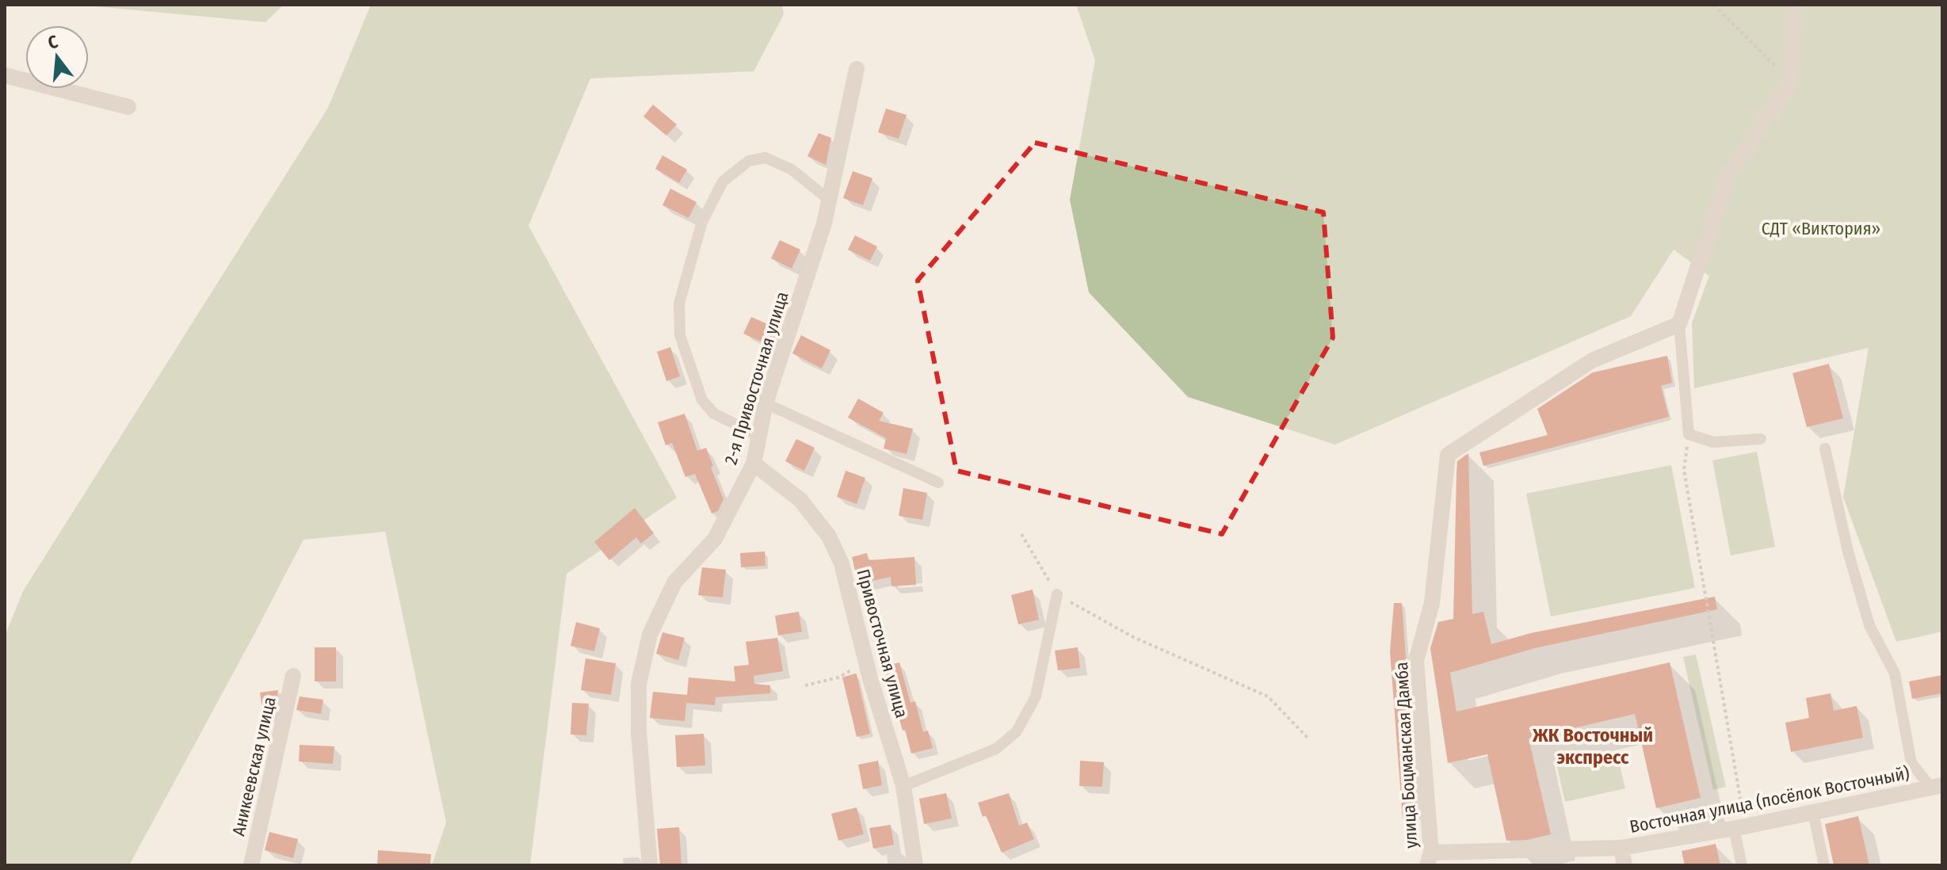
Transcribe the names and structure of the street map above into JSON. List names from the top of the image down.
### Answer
{
  "streets": {
    "street": [
      "2-я Привосточная улица",
      "Привосточная улица",
      "улица Боцманская Дамба",
      "Аникеевская улица",
      "Восточная улица (посёлок Восточный)"
    ]
  },
  "crossings": [
    ["2-я Привосточная улица", "Привосточная улица"]
  ],
  "districts": ["ЖК Восточный экспресс"],
  "parks": ["СДТ «Виктория»"],
  "north": "top"
}
